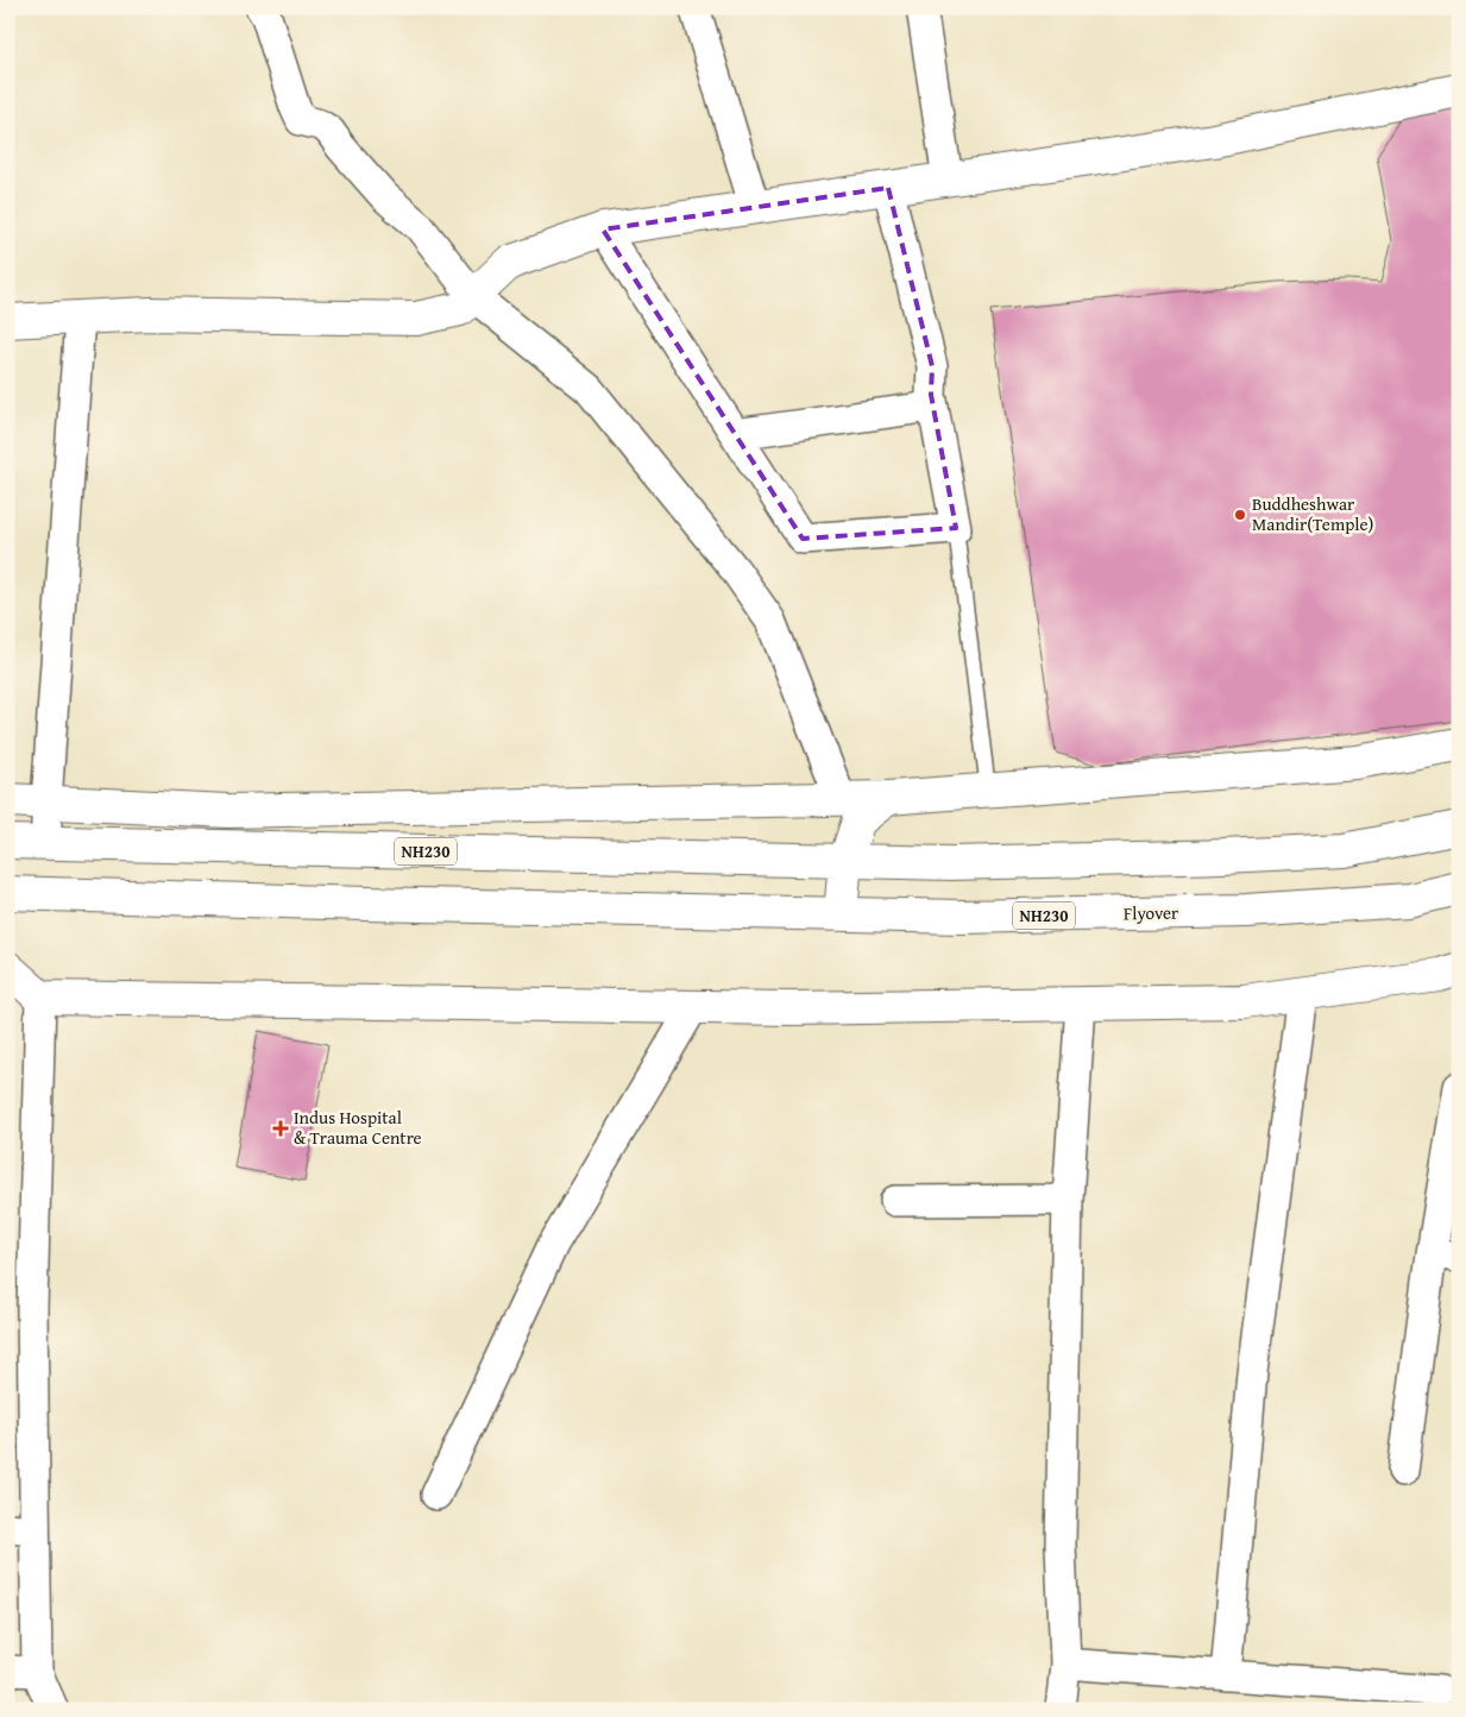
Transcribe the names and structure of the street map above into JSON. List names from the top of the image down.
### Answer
{
  "streets": {
    "main road": ["NH230", "Flyover"]
  },
  "crossings": [
    ["NH230", "Flyover"]
  ],
  "places": {
    "other": ["Buddheshwar Mandir(Temple)"],
    "health": ["Indus Hospital & Trauma Centre"]
  }
}
